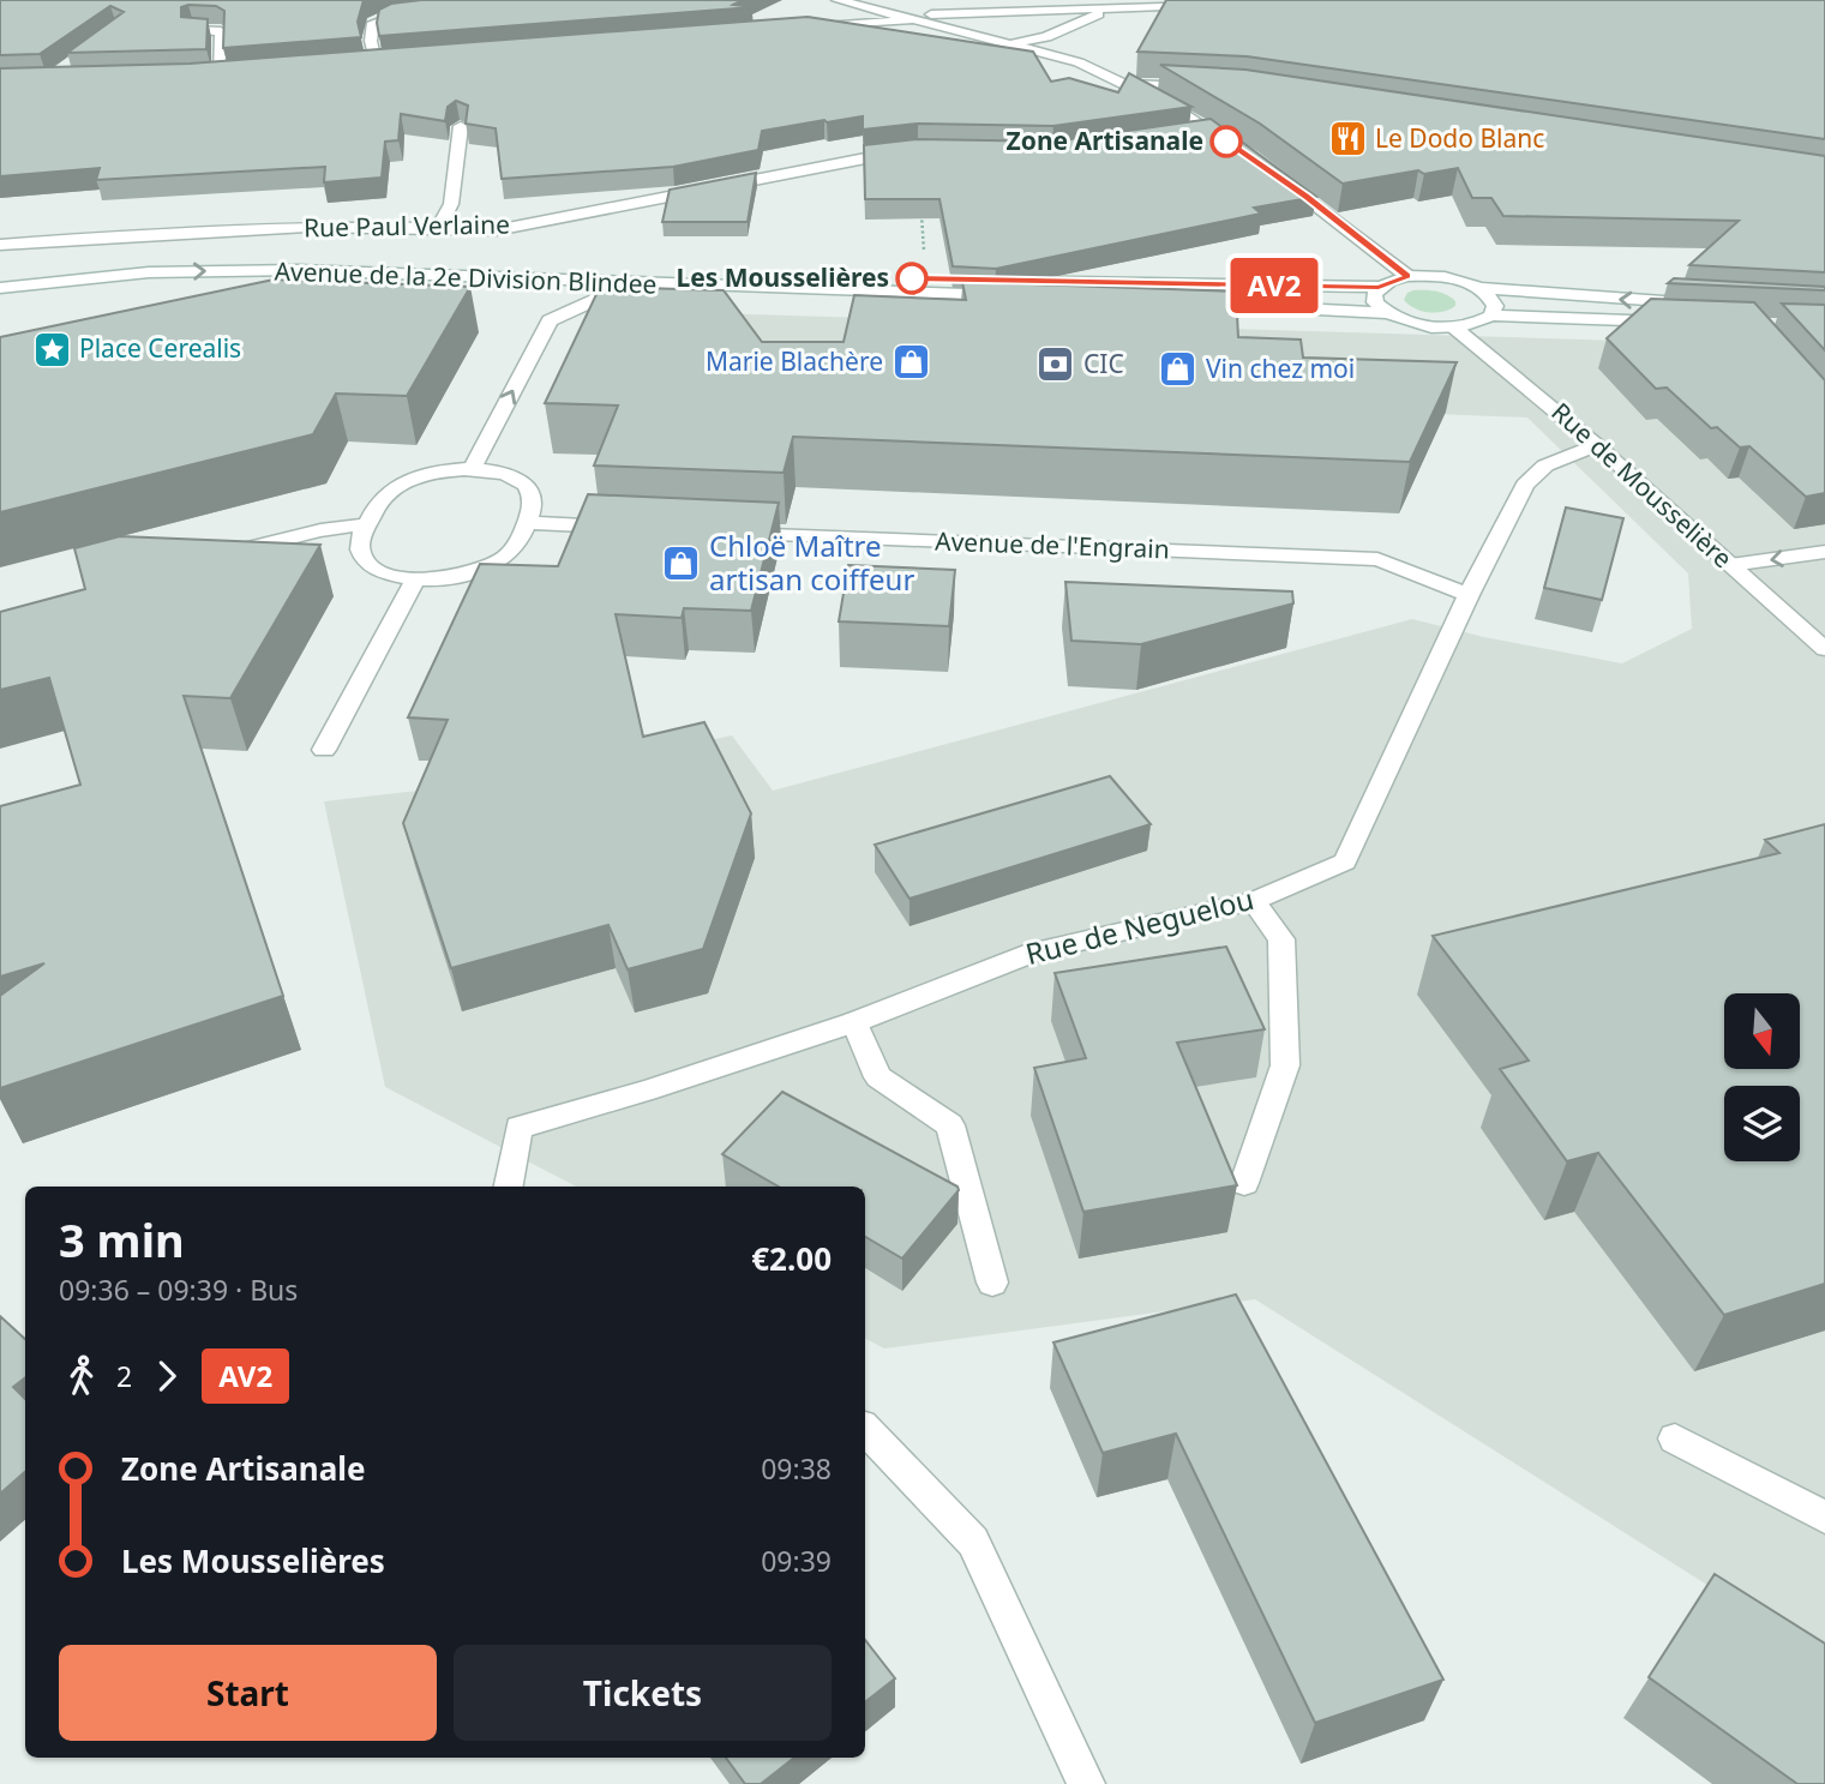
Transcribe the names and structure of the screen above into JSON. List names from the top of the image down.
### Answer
{
  "streets": {
    "street": [
      "Rue Paul Verlaine",
      "Avenue de la 2e Division Blindee",
      "Rue de Mousselière",
      "Avenue de l'Engrain",
      "Rue de Neguelou"
    ]
  },
  "crossings": [
    ["Rue de Mousselière", "Rue de Neguelou"],
    ["Avenue de l'Engrain", "Rue de Neguelou"]
  ],
  "places": {
    "restaurant": ["Le Dodo Blanc"],
    "other": ["Zone Artisanale", "Les Mousselières"],
    "place": ["Place Cerealis"],
    "shop": ["Marie Blachère", "Vin chez moi", "Chloë Maître artisan coiffeur"],
    "bank": ["CIC"]
  },
  "lines": ["bus line AV2"],
  "north": "bottom",
  "page": {
    "on_map": "AV2",
    "heading": ["3 min", "09:36 – 09:39 · Bus", "€2.00"],
    "legs": ["2", "AV2"],
    "list": [
      {
        "name": "Zone Artisanale",
        "value": "09:38"
      },
      {
        "name": "Les Mousselières",
        "value": "09:39"
      }
    ],
    "buttons": ["Start", "Tickets"]
  }
}
